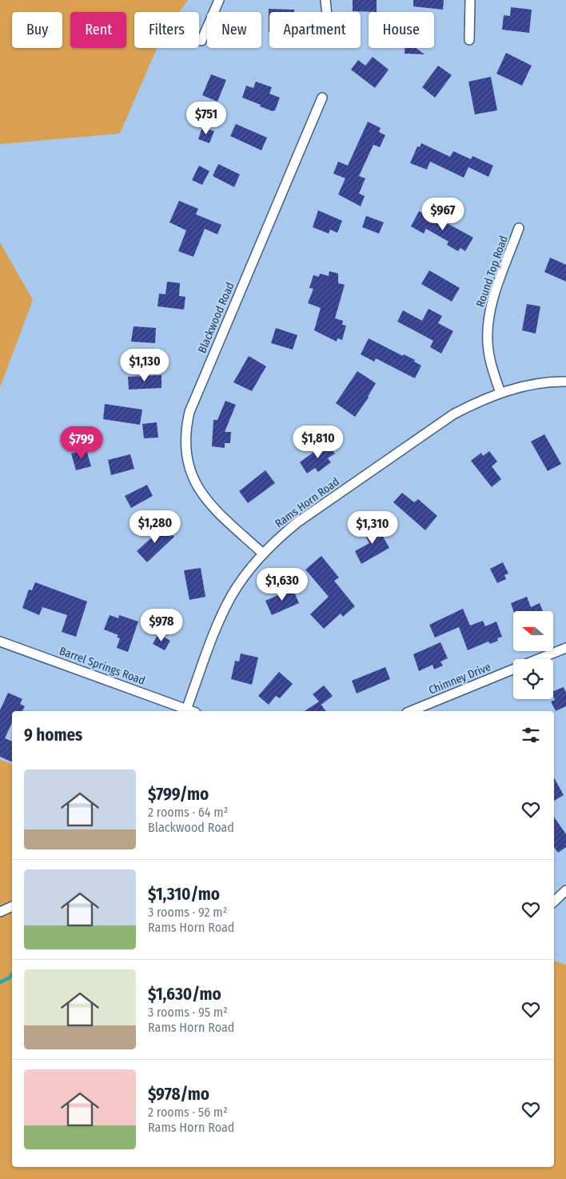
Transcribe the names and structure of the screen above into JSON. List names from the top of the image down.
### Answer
{
  "streets": {
    "street": [
      "Round Top Road",
      "Blackwood Road",
      "Rams Horn Road",
      "Barrel Springs Road",
      "Chimney Drive"
    ]
  },
  "crossings": [
    ["Round Top Road", "Rams Horn Road"],
    ["Blackwood Road", "Rams Horn Road"],
    ["Rams Horn Road", "Barrel Springs Road"]
  ],
  "north": "left",
  "page": {
    "chip": [
      "Buy",
      "Rent",
      "Filters",
      "New",
      "Apartment",
      "House"
    ],
    "price": [
      "$751",
      "$967",
      "$1,130",
      "$1,810",
      "$799",
      "$1,280",
      "$1,310",
      "$1,630",
      "$978"
    ],
    "heading": "9 homes",
    "list": [
      {
        "name": "$799/mo",
        "note": "2 rooms · 64 m² · Blackwood Road"
      },
      {
        "name": "$1,310/mo",
        "note": "3 rooms · 92 m² · Rams Horn Road"
      },
      {
        "name": "$1,630/mo",
        "note": "3 rooms · 95 m² · Rams Horn Road"
      },
      {
        "name": "$978/mo",
        "note": "2 rooms · 56 m² · Rams Horn Road"
      }
    ]
  }
}
